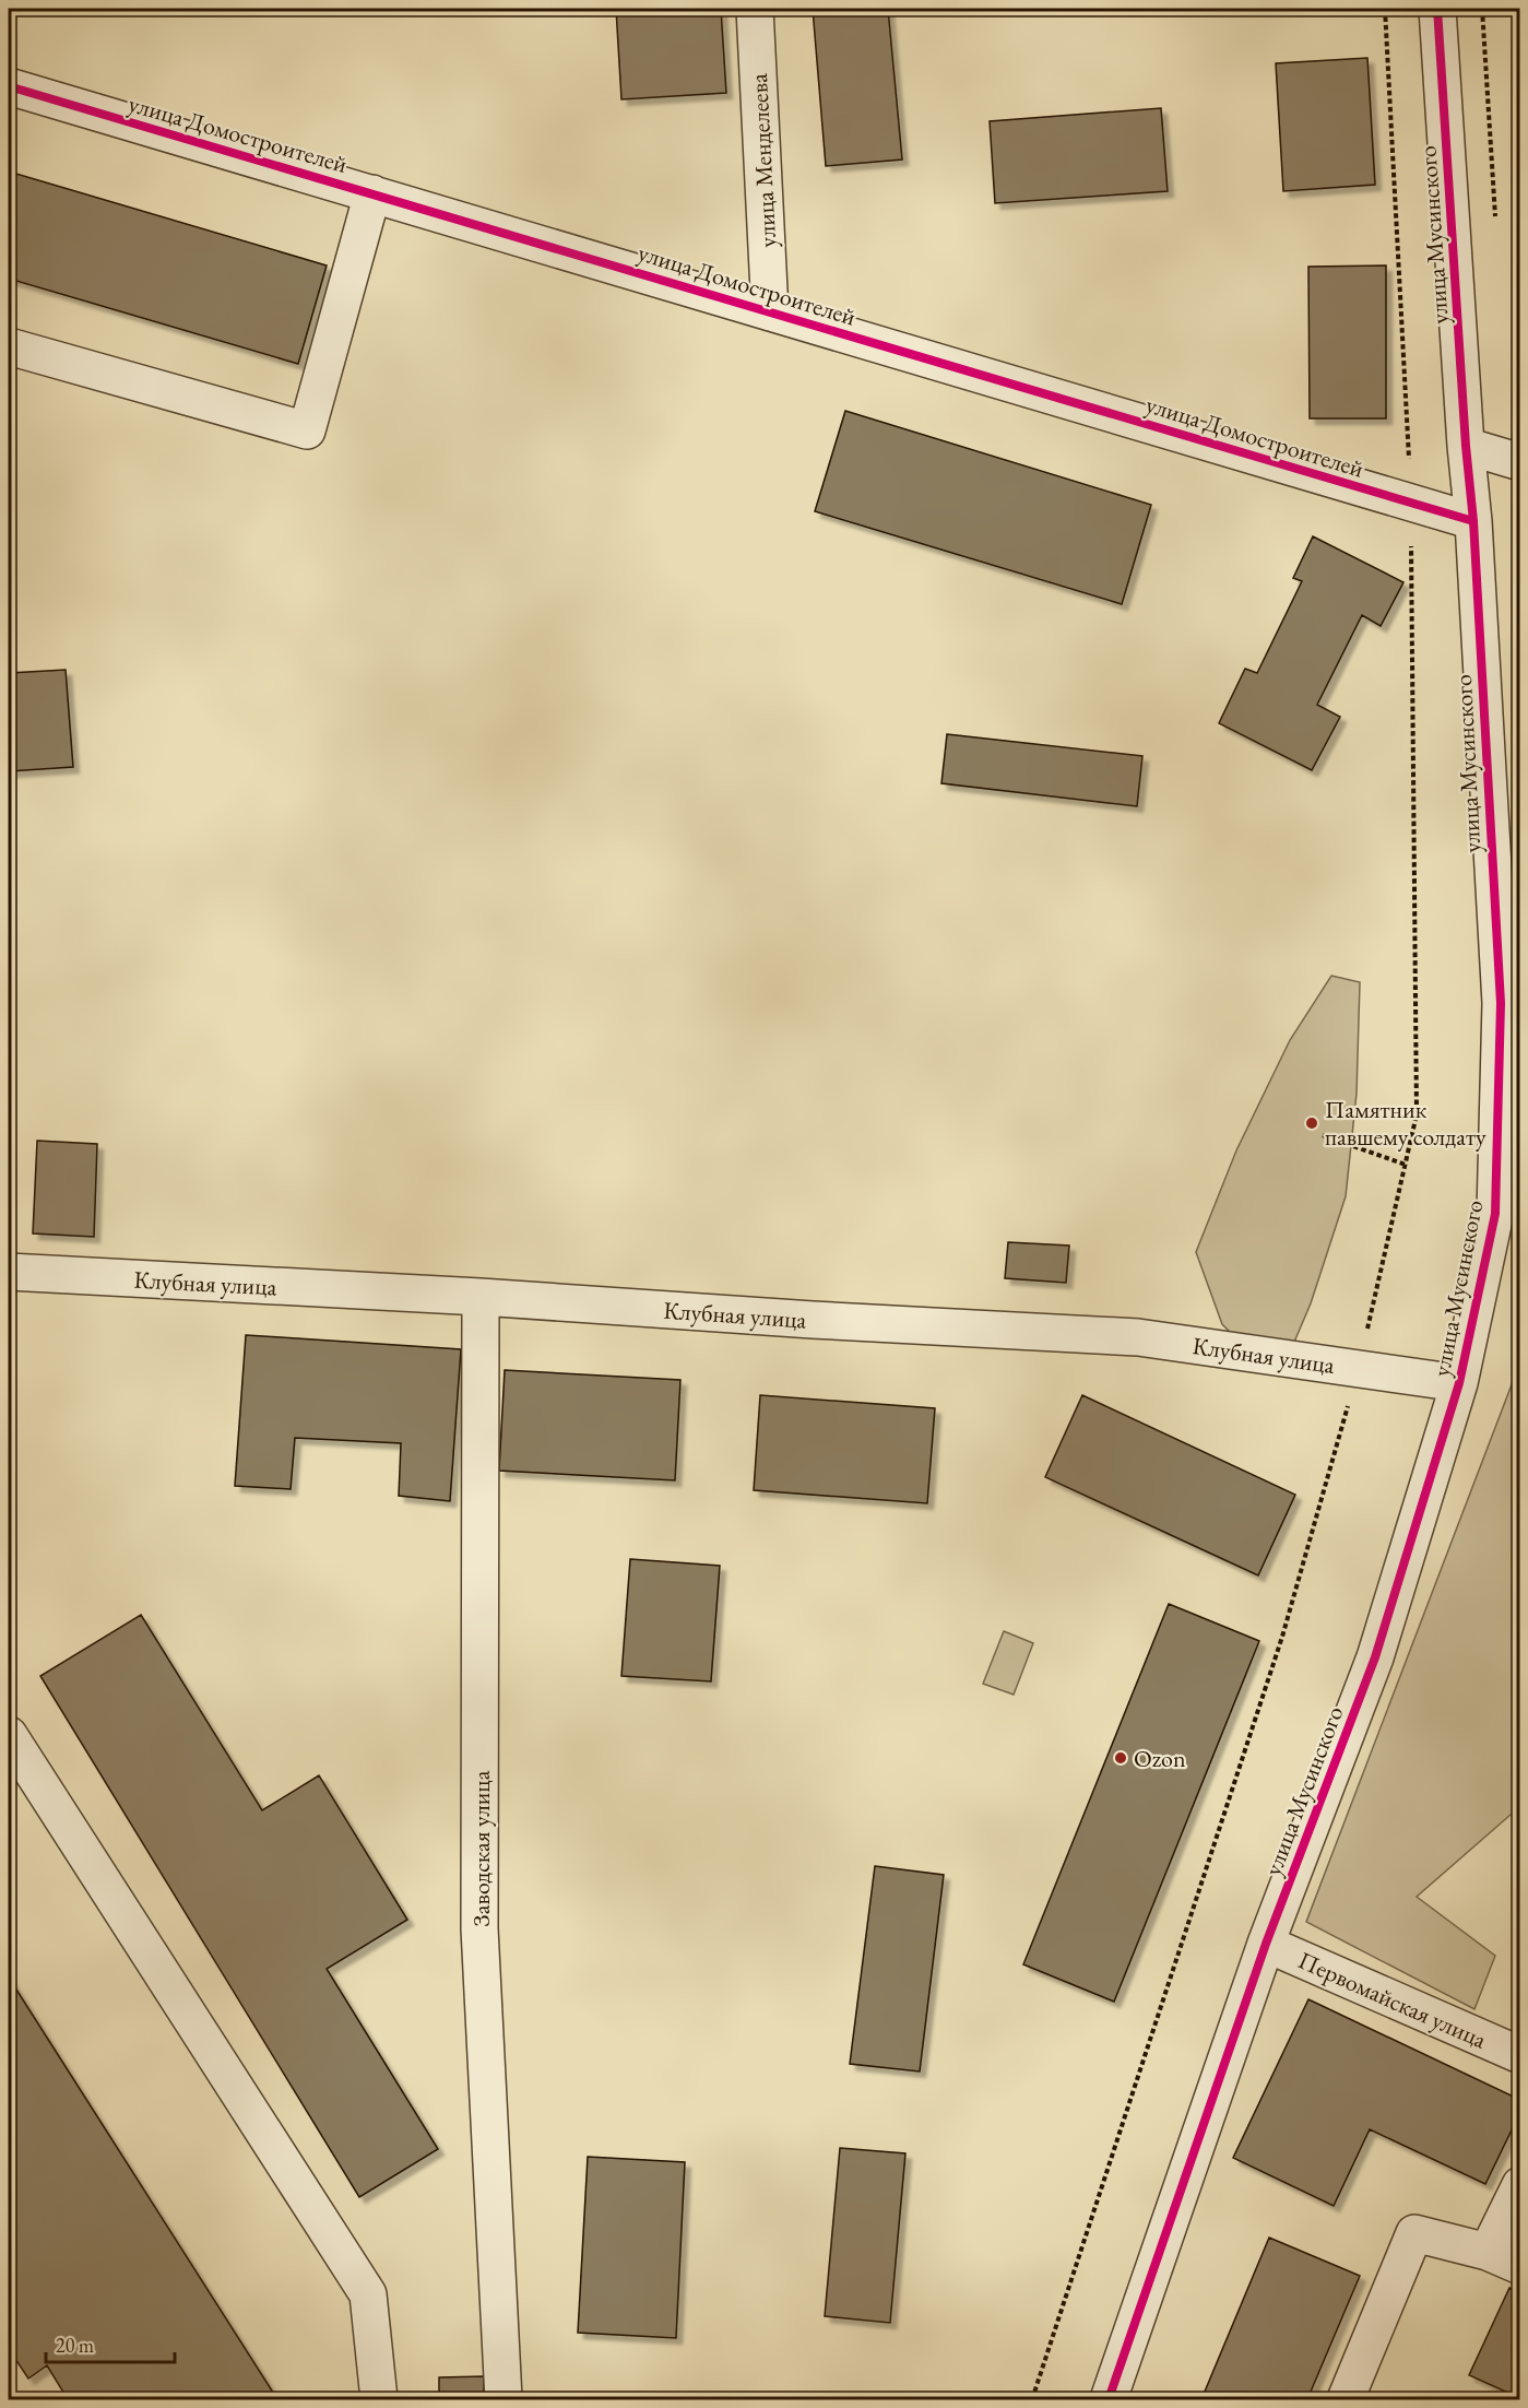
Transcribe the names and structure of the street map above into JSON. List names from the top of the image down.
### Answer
{
  "streets": {
    "street": [
      "улица Домостроителей",
      "улица Менделеева",
      "улица Мусинского",
      "Клубная улица",
      "Заводская улица",
      "Первомайская улица"
    ]
  },
  "crossings": [
    ["улица Домостроителей", "улица Менделеева"],
    ["улица Домостроителей", "улица Мусинского"],
    ["улица Мусинского", "Клубная улица"],
    ["улица Мусинского", "Первомайская улица"],
    ["Клубная улица", "Заводская улица"]
  ],
  "places": ["Памятник павшему солдату", "Ozon"],
  "scale_bar": "20 m"
}
